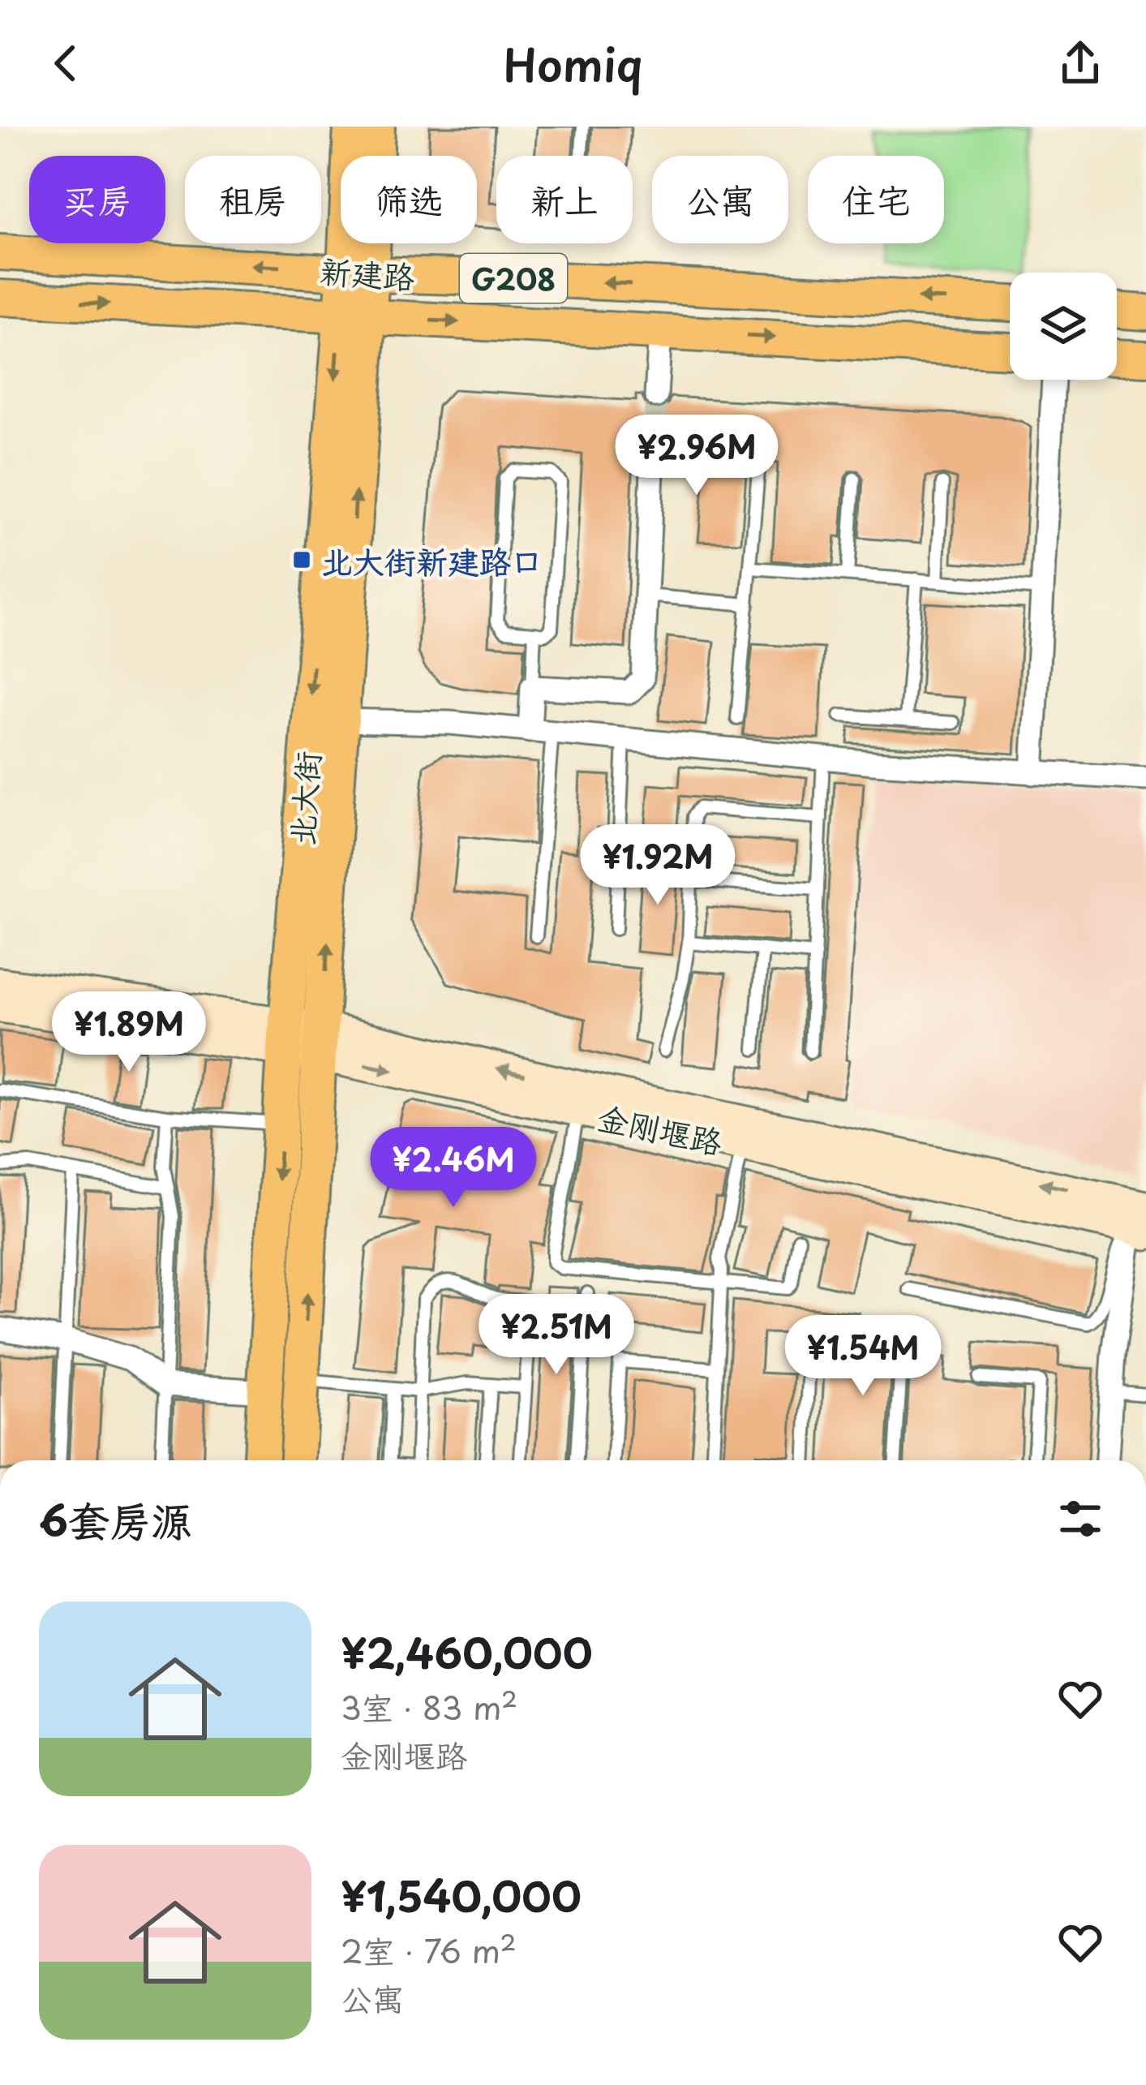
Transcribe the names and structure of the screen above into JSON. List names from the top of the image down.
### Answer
{
  "streets": {
    "main road": [
      "新建路",
      "G208",
      "北大街",
      "金刚堰路"
    ]
  },
  "crossings": [
    ["新建路", "北大街"],
    ["北大街", "金刚堰路"]
  ],
  "places": {
    "transit": ["北大街新建路口"]
  },
  "page": {
    "header": "Homiq",
    "chip": [
      "买房",
      "租房",
      "筛选",
      "新上",
      "公寓",
      "住宅"
    ],
    "price": [
      "¥2.96M",
      "¥1.92M",
      "¥1.89M",
      "¥2.46M",
      "¥2.51M",
      "¥1.54M"
    ],
    "heading": "6套房源",
    "list": [
      {
        "name": "¥2,460,000",
        "note": "3室 · 83 m² · 金刚堰路"
      },
      {
        "name": "¥1,540,000",
        "note": "2室 · 76 m² · 公寓"
      }
    ]
  }
}
